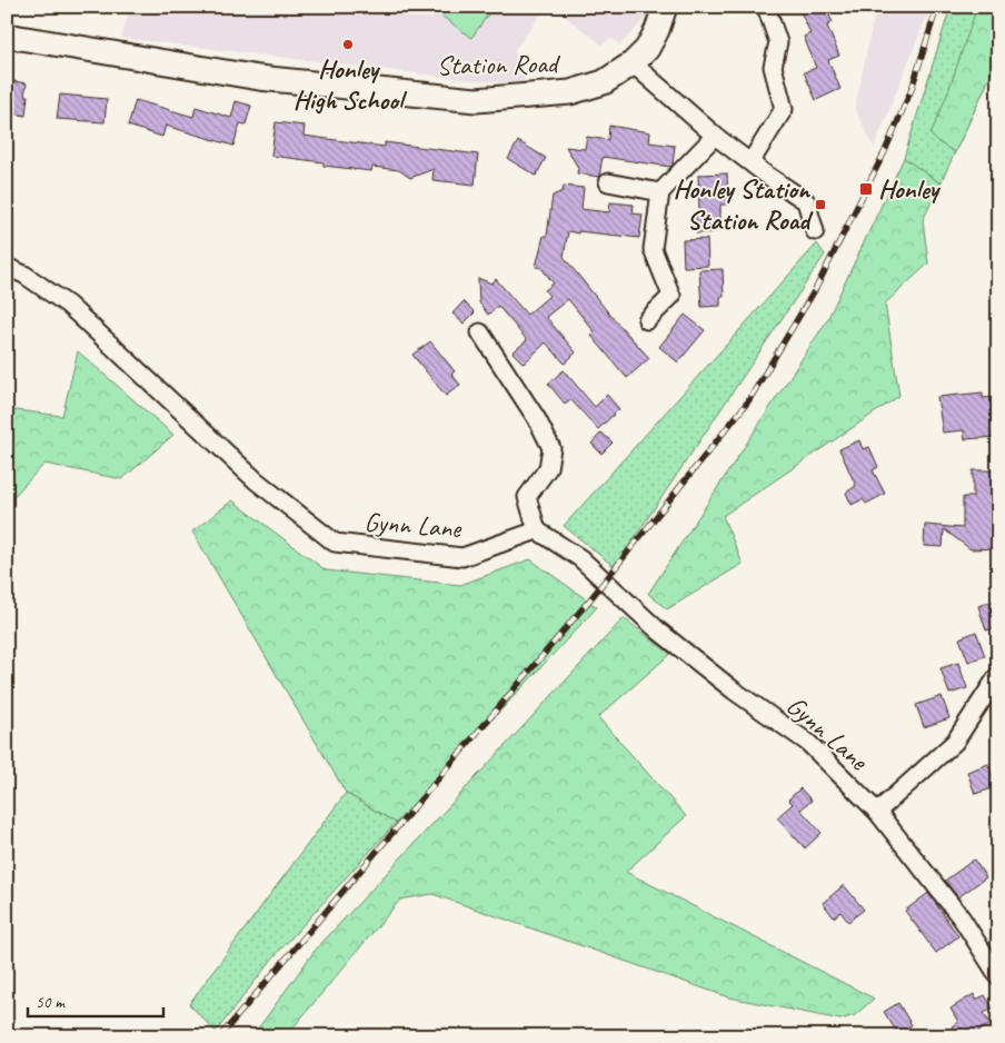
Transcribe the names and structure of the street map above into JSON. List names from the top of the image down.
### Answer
{
  "streets": {
    "street": ["Station Road", "Gynn Lane"]
  },
  "places": {
    "other": ["Honley High School"],
    "transit": ["Honley", "Honley Station Station Road"]
  },
  "scale_bar": "50 m"
}
